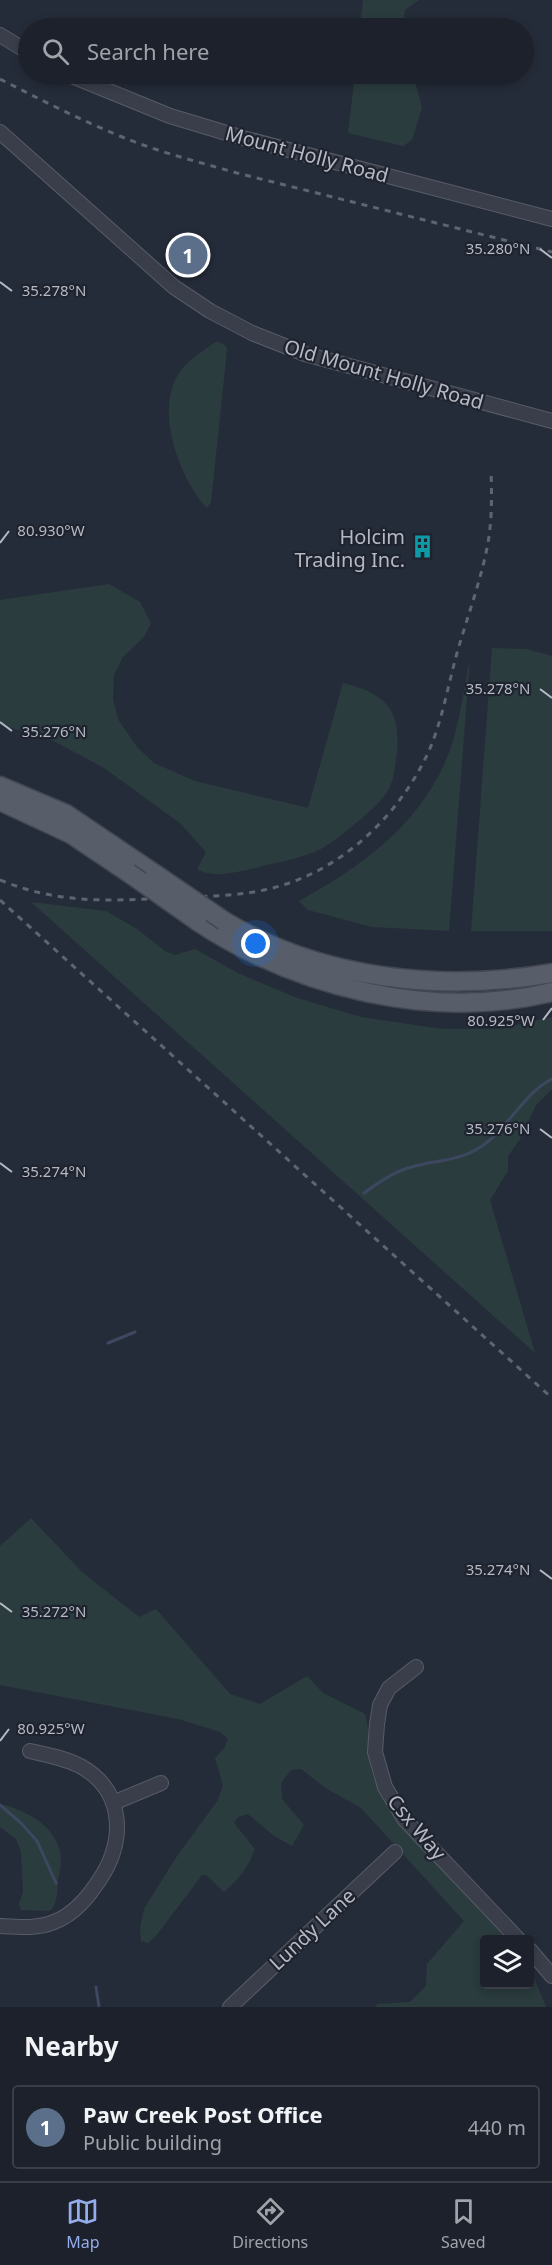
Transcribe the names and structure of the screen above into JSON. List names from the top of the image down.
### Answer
{
  "streets": {
    "street": [
      "Mount Holly Road",
      "Old Mount Holly Road",
      "Csx Way",
      "Lundy Lane"
    ]
  },
  "places": {
    "building": ["Holcim Trading Inc."]
  },
  "page": {
    "search": "Search here",
    "pins": "1",
    "heading": "Nearby",
    "list": [
      {
        "mark": "1",
        "name": "Paw Creek Post Office",
        "note": "Public building",
        "value": "440 m"
      }
    ],
    "nav": ["Map", "Directions", "Saved"]
  },
  "coordinates": [
    "35.280°N",
    "35.278°N",
    "80.930°W",
    "35.276°N",
    "80.925°W",
    "35.274°N",
    "35.272°N"
  ]
}
